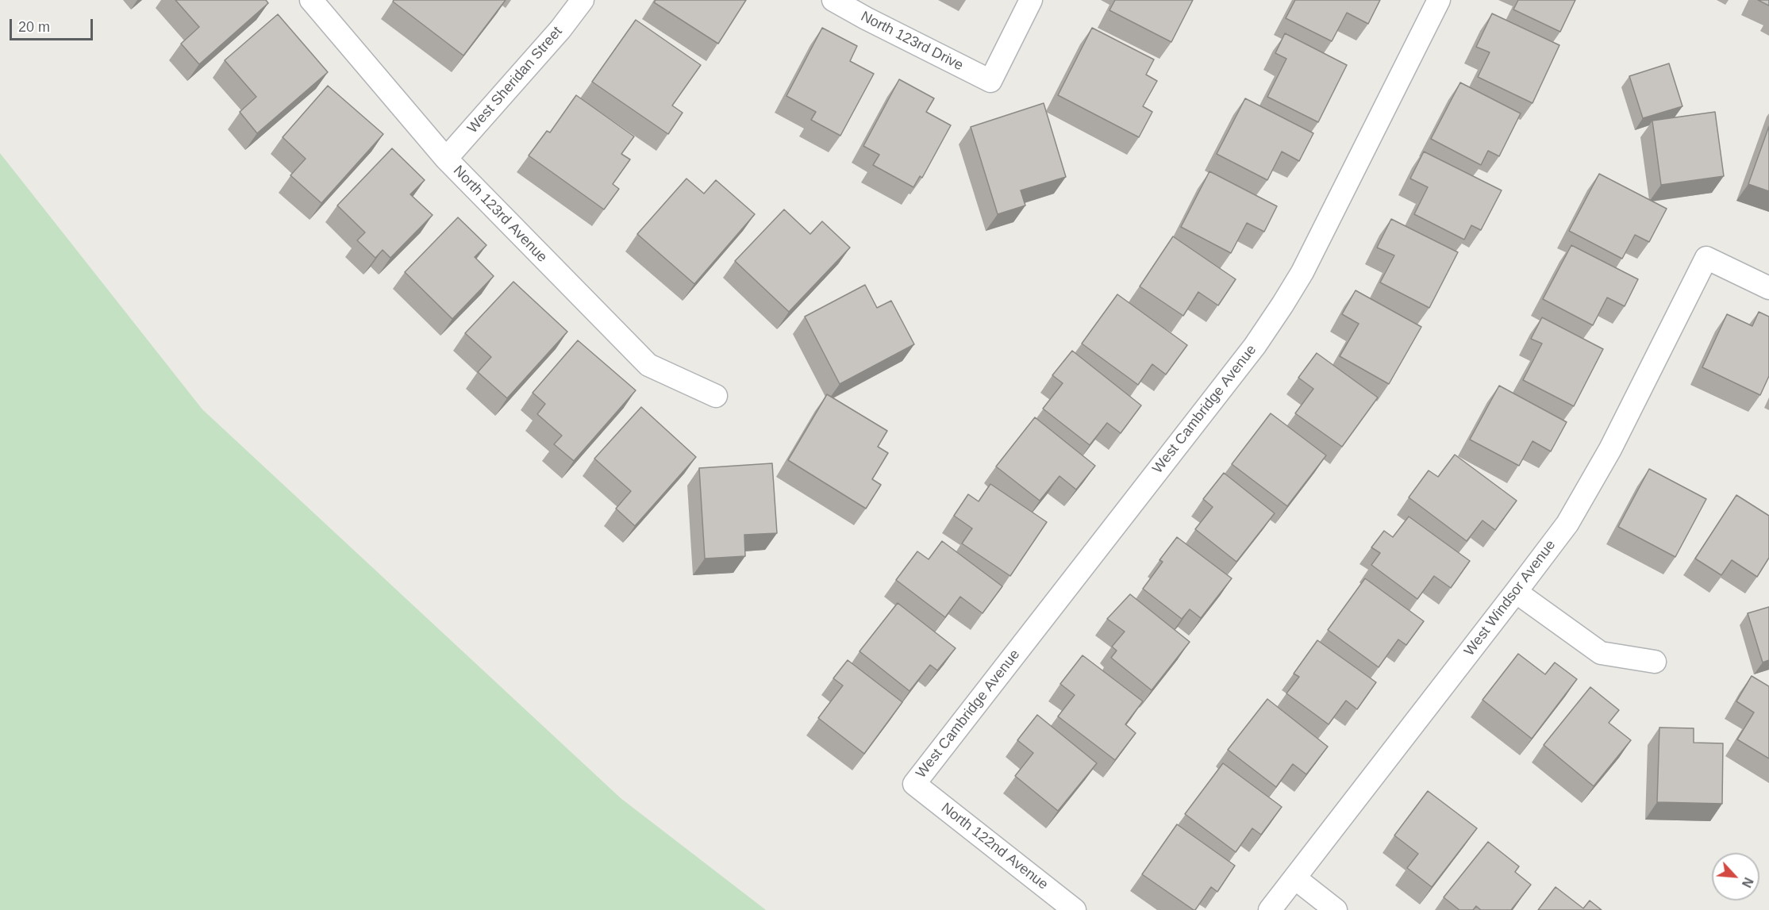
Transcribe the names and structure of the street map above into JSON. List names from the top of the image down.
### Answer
{
  "streets": {
    "street": [
      "North 123rd Drive",
      "West Sheridan Street",
      "North 123rd Avenue",
      "West Cambridge Avenue",
      "West Windsor Avenue",
      "North 122nd Avenue"
    ]
  },
  "crossings": [
    ["West Sheridan Street", "North 123rd Avenue"],
    ["West Cambridge Avenue", "North 122nd Avenue"]
  ],
  "scale_bar": "20 m",
  "north": "bottom right"
}
